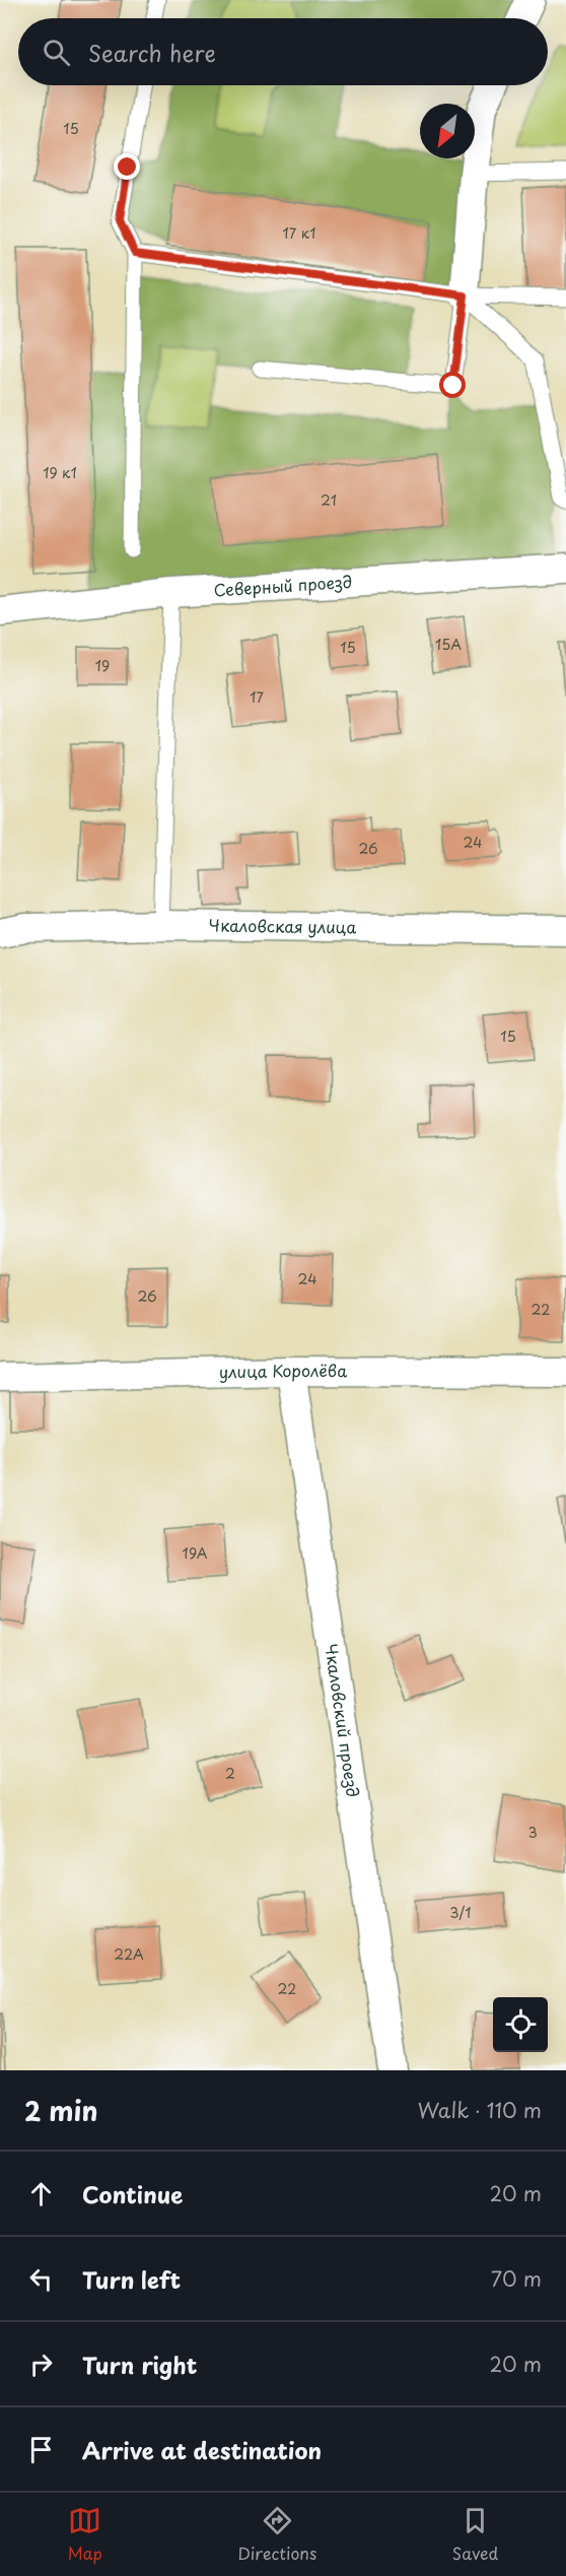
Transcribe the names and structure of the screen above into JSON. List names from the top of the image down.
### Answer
{
  "streets": {
    "street": [
      "Северный проезд",
      "Чкаловская улица",
      "улица Королёва",
      "Чкаловский проезд"
    ]
  },
  "crossings": [
    ["улица Королёва", "Чкаловский проезд"]
  ],
  "house_numbers": [
    "15",
    "17 к1",
    "19 к1",
    "21",
    "15А",
    "15",
    "19",
    "17",
    "24",
    "26",
    "15",
    "24",
    "26",
    "22",
    "19А",
    "2",
    "3",
    "3/1",
    "22А",
    "22"
  ],
  "north": "bottom left",
  "page": {
    "search": "Search here",
    "heading": ["2 min", "Walk · 110 m"],
    "list": [
      ["Continue", "20 m"],
      ["Turn left", "70 m"],
      ["Turn right", "20 m"],
      "Arrive at destination"
    ],
    "nav": ["Map", "Directions", "Saved"]
  }
}
